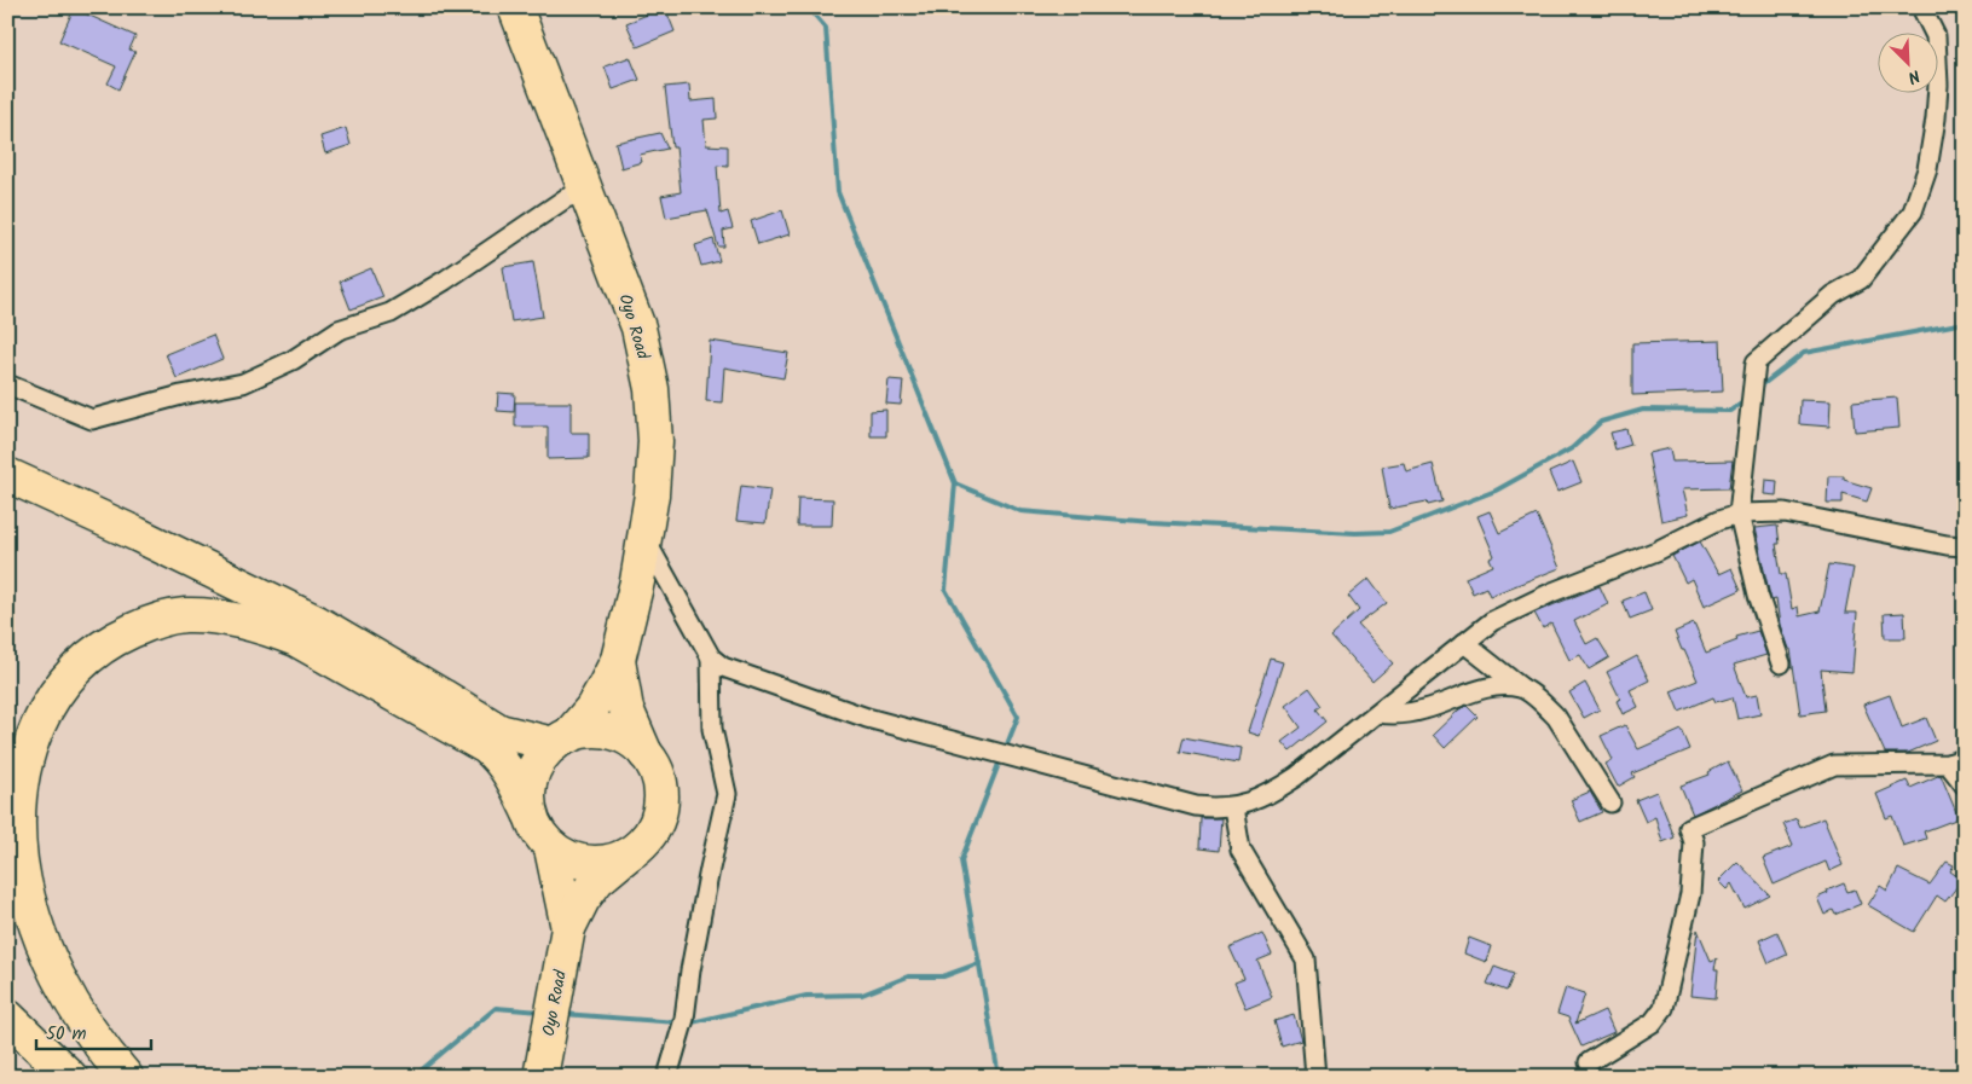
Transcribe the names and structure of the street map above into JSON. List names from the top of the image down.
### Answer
{
  "streets": {
    "highway": ["Oyo Road"]
  },
  "scale_bar": "50 m",
  "north": "bottom right"
}
